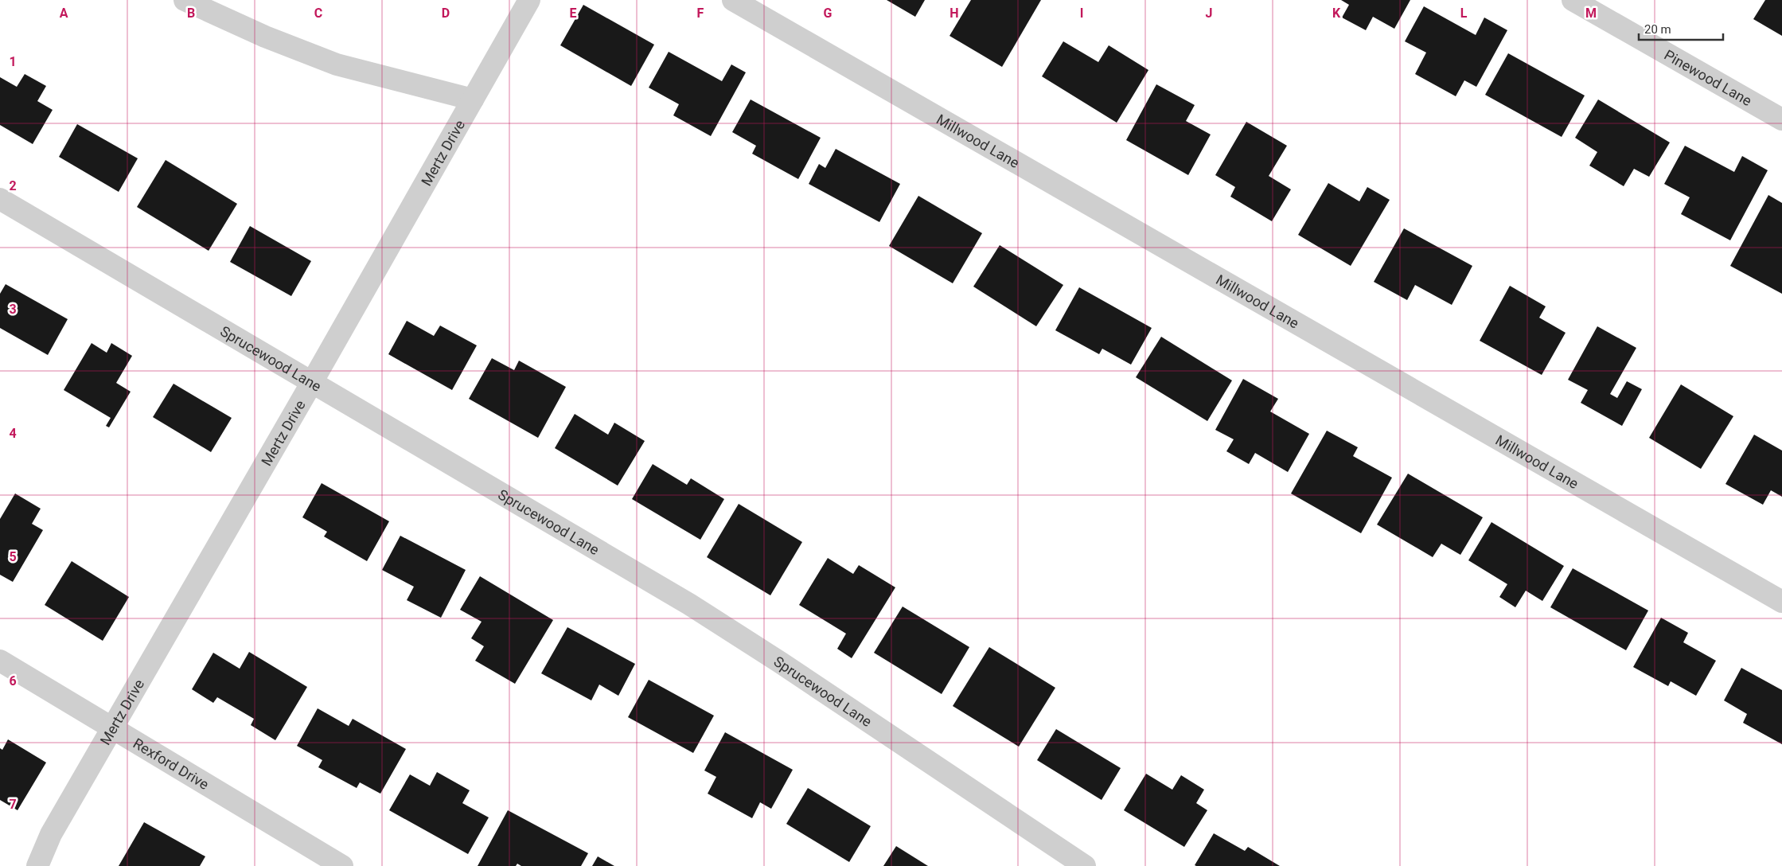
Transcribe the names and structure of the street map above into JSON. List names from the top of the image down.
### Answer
{
  "streets": {
    "street": [
      "Pinewood Lane",
      "Millwood Lane",
      "Mertz Drive",
      "Sprucewood Lane",
      "Rexford Drive"
    ]
  },
  "crossings": [
    ["Mertz Drive", "Sprucewood Lane"],
    ["Mertz Drive", "Rexford Drive"]
  ],
  "scale_bar": "20 m",
  "grid": {
    "columns": [
      "A",
      "B",
      "C",
      "D",
      "E",
      "F",
      "G",
      "H",
      "I",
      "J",
      "K",
      "L",
      "M"
    ],
    "rows": [
      "1",
      "2",
      "3",
      "4",
      "5",
      "6",
      "7"
    ]
  }
}
